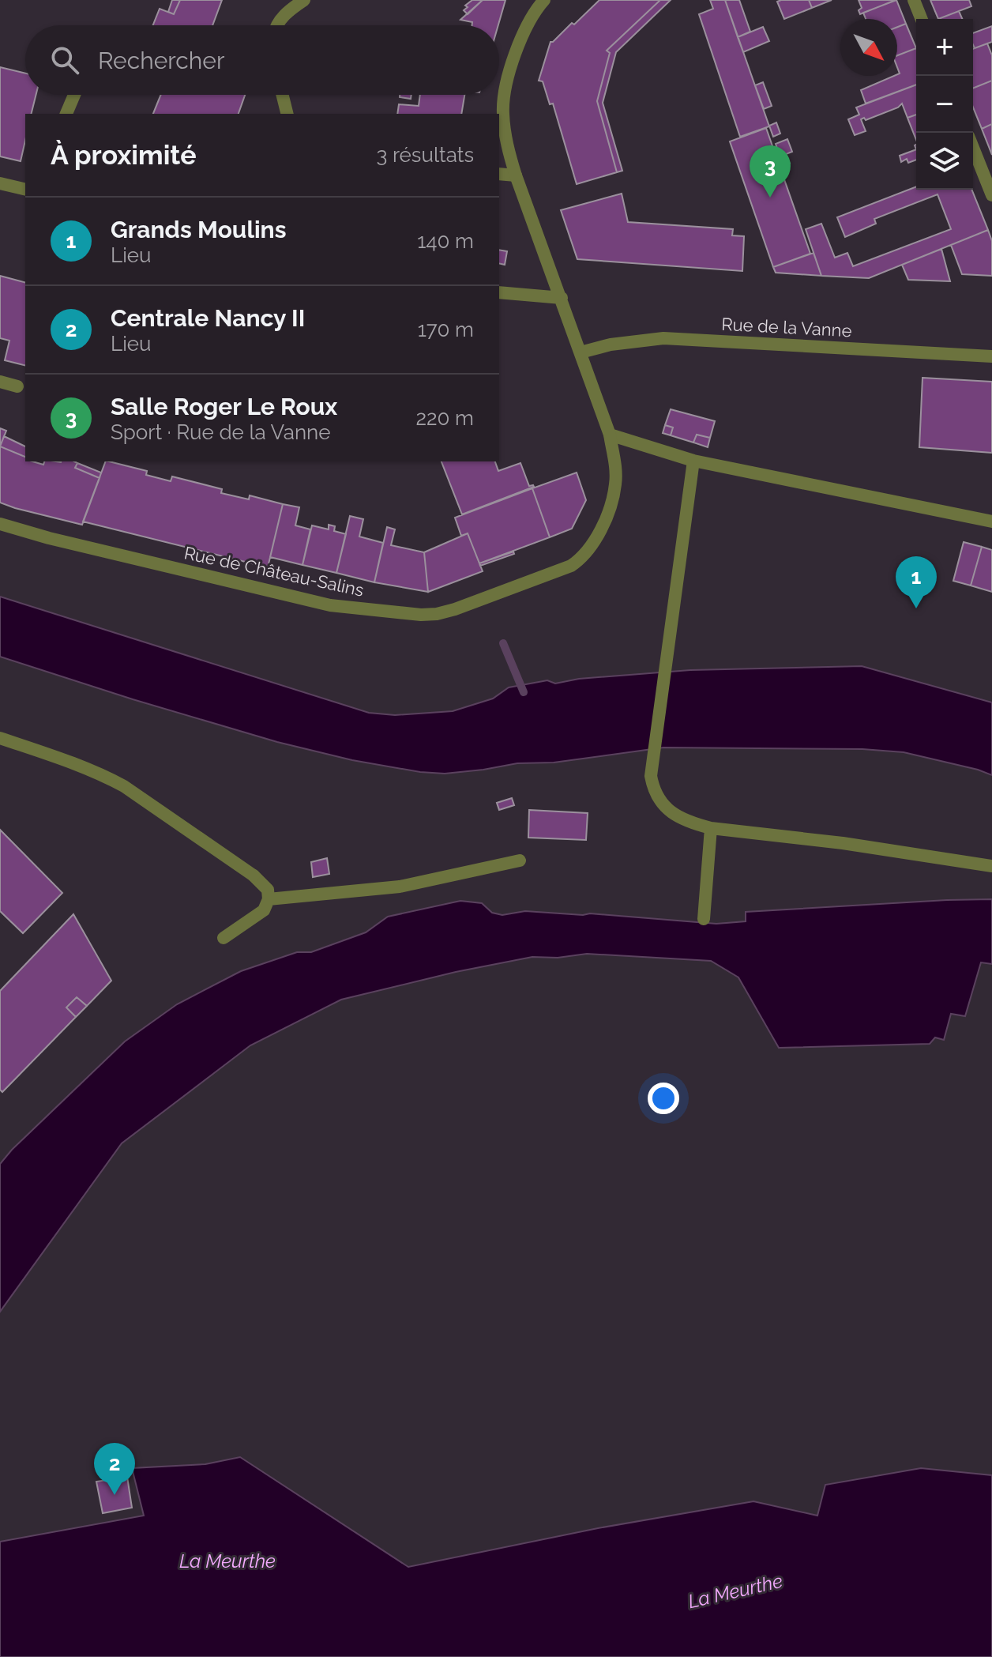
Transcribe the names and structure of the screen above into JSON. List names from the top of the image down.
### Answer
{
  "streets": {
    "street": ["Rue de la Vanne", "Rue de Château-Salins"]
  },
  "crossings": [
    ["Rue de la Vanne", "Rue de Château-Salins"]
  ],
  "water": ["La Meurthe"],
  "north": "bottom right",
  "page": {
    "map_buttons": ["+", "−"],
    "search": "Rechercher",
    "heading": ["À proximité", "3 résultats"],
    "pins": ["3", "1", "2"],
    "list": [
      {
        "mark": "1",
        "name": "Grands Moulins",
        "note": "Lieu",
        "value": "140 m"
      },
      {
        "mark": "2",
        "name": "Centrale Nancy II",
        "note": "Lieu",
        "value": "170 m"
      },
      {
        "mark": "3",
        "name": "Salle Roger Le Roux",
        "note": "Sport · Rue de la Vanne",
        "value": "220 m"
      }
    ]
  }
}
